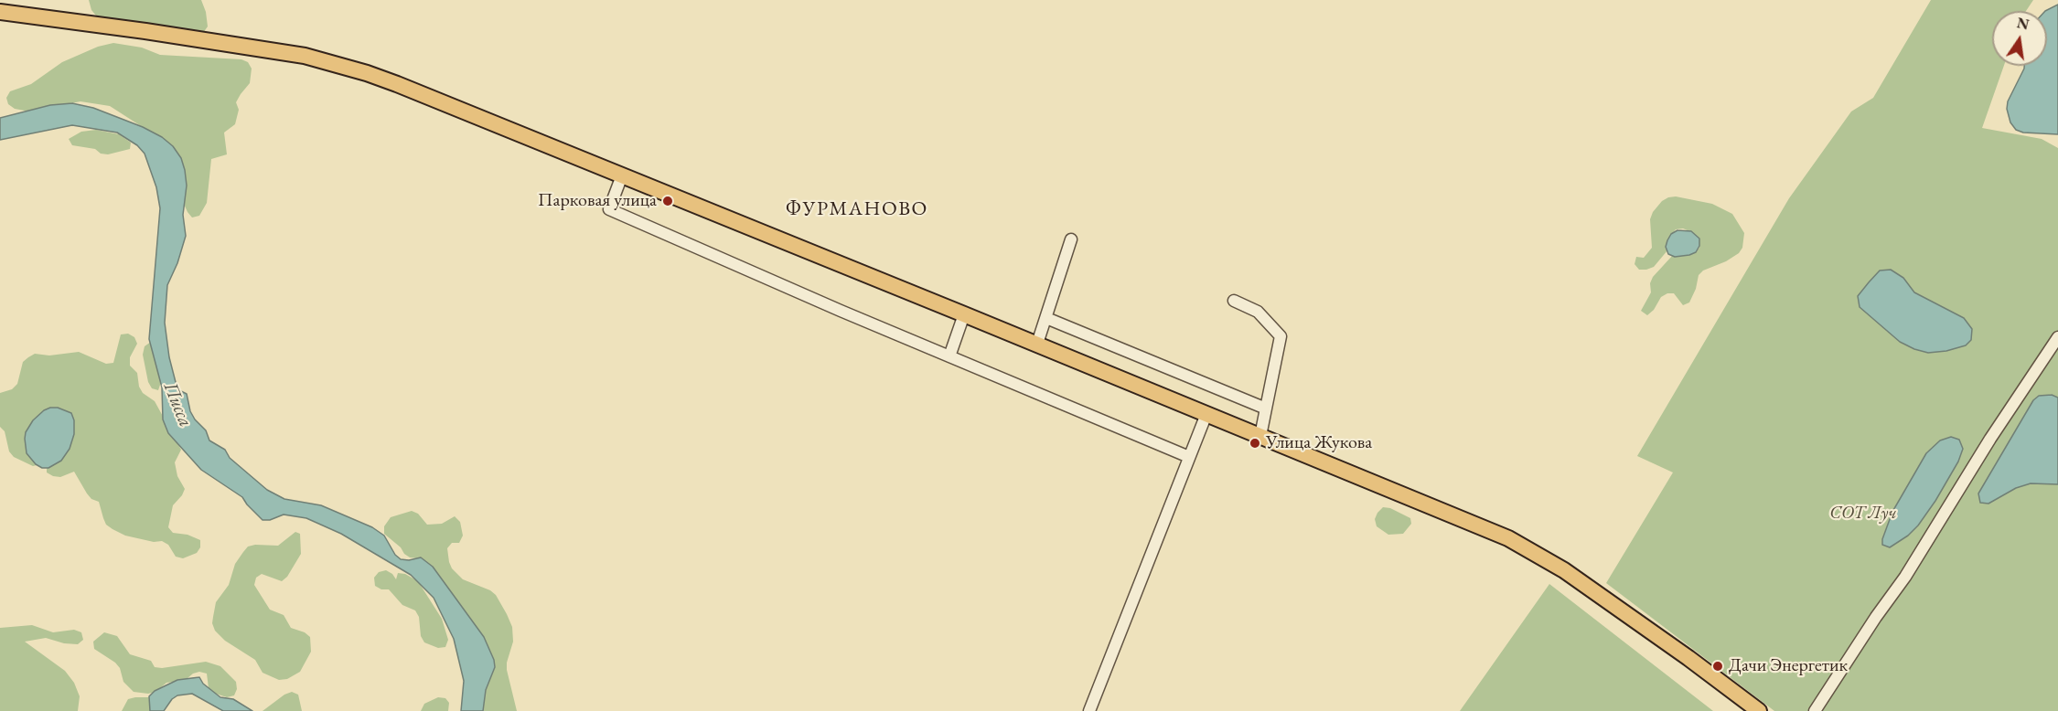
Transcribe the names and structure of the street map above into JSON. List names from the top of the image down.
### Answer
{
  "districts": ["ФУРМАНОВО"],
  "water": ["Писса"],
  "parks": ["СОТ Луч"],
  "places": ["Парковая улица", "Улица Жукова", "Дачи Энергетик"],
  "north": "top"
}
